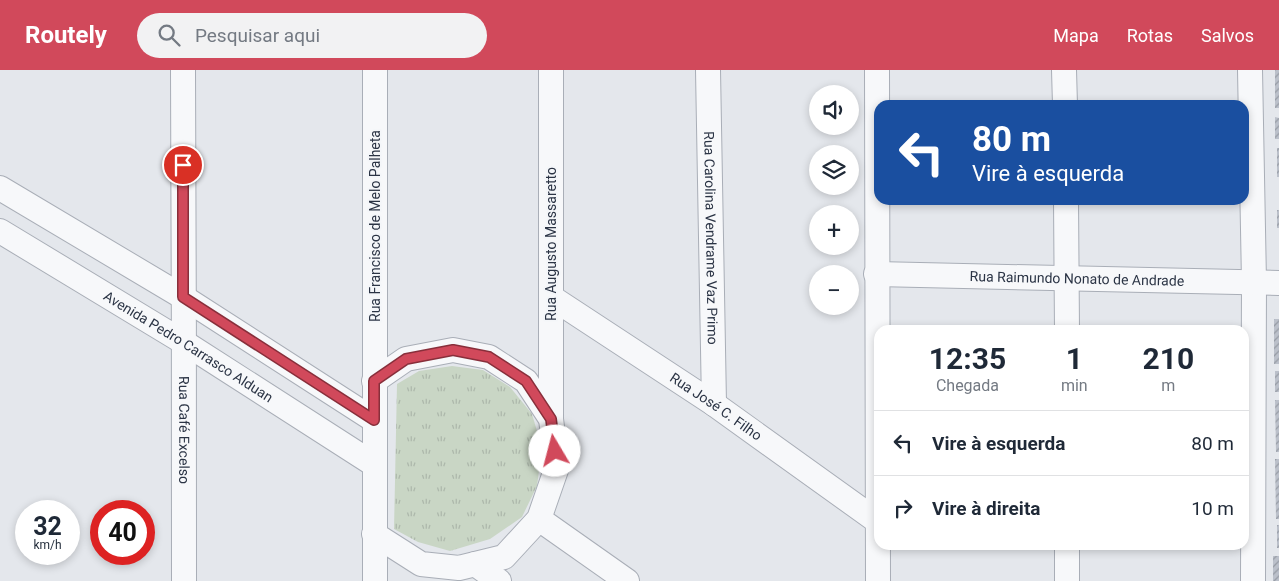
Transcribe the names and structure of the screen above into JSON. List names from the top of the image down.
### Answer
{
  "streets": {
    "street": [
      "Rua Francisco de Melo Palheta",
      "Rua Carolina Vendrame Vaz Primo",
      "Rua Augusto Massaretto",
      "Rua Raimundo Nonato de Andrade",
      "Avenida Pedro Carrasco Alduan",
      "Rua José C. Filho",
      "Rua Café Excelso"
    ]
  },
  "crossings": [
    ["Rua Francisco de Melo Palheta", "Avenida Pedro Carrasco Alduan"],
    ["Rua Carolina Vendrame Vaz Primo", "Rua José C. Filho"],
    ["Rua Augusto Massaretto", "Rua José C. Filho"],
    ["Avenida Pedro Carrasco Alduan", "Rua Café Excelso"]
  ],
  "page": {
    "header": "Routely",
    "search": "Pesquisar aqui",
    "nav": ["Mapa", "Rotas", "Salvos"],
    "map_buttons": ["+", "−"],
    "turn": ["80 m", "Vire à esquerda"],
    "eta": [
      "12:35",
      "Chegada",
      "1",
      "min",
      "210",
      "m"
    ],
    "list": [
      {
        "name": "Vire à esquerda",
        "value": "80 m"
      },
      {
        "name": "Vire à direita",
        "value": "10 m"
      }
    ],
    "speed": "32 km/h",
    "limit": "40"
  }
}
